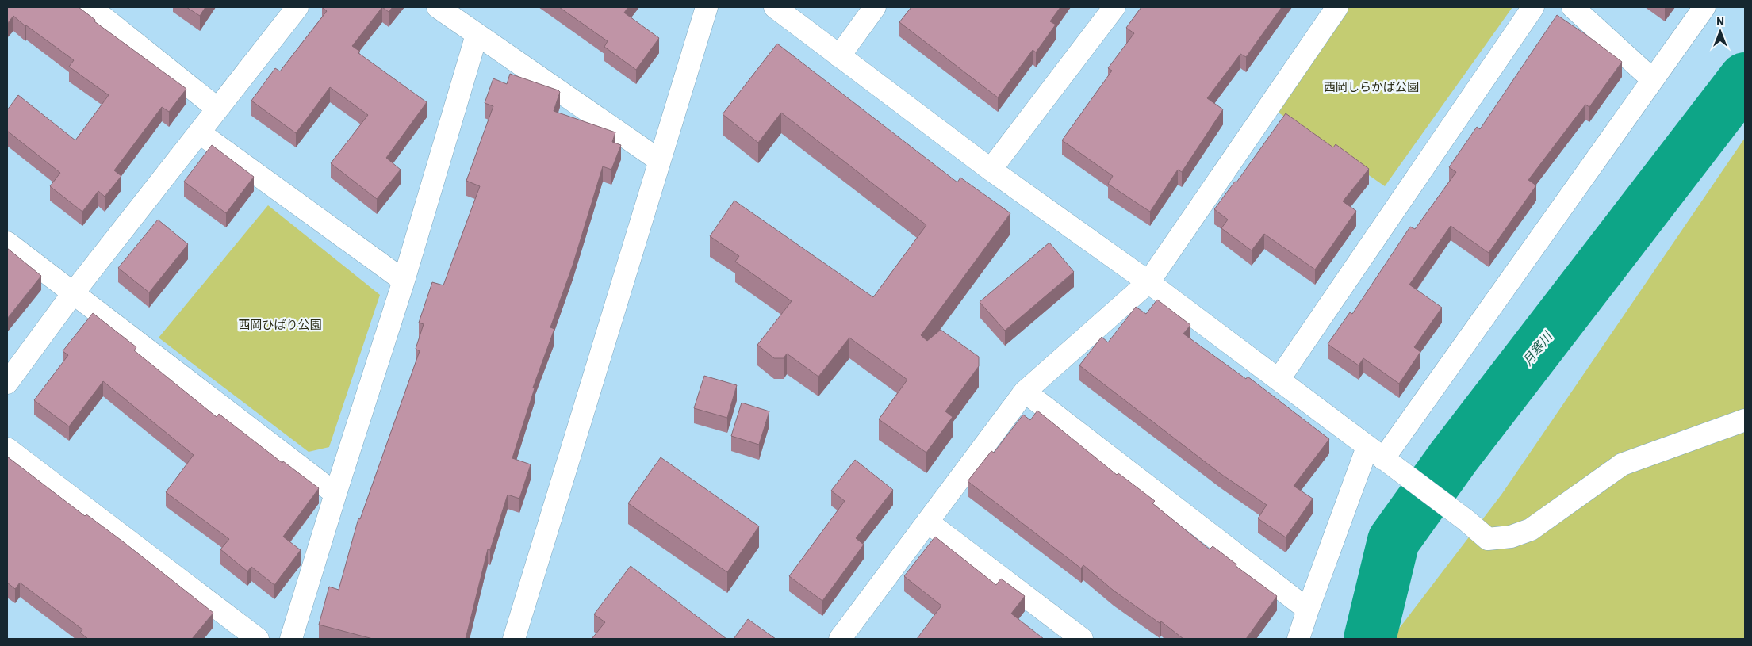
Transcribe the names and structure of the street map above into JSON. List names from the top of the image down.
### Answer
{
  "water": ["月寒川"],
  "parks": ["西岡しらかば公園", "西岡ひばり公園"],
  "north": "top"
}
